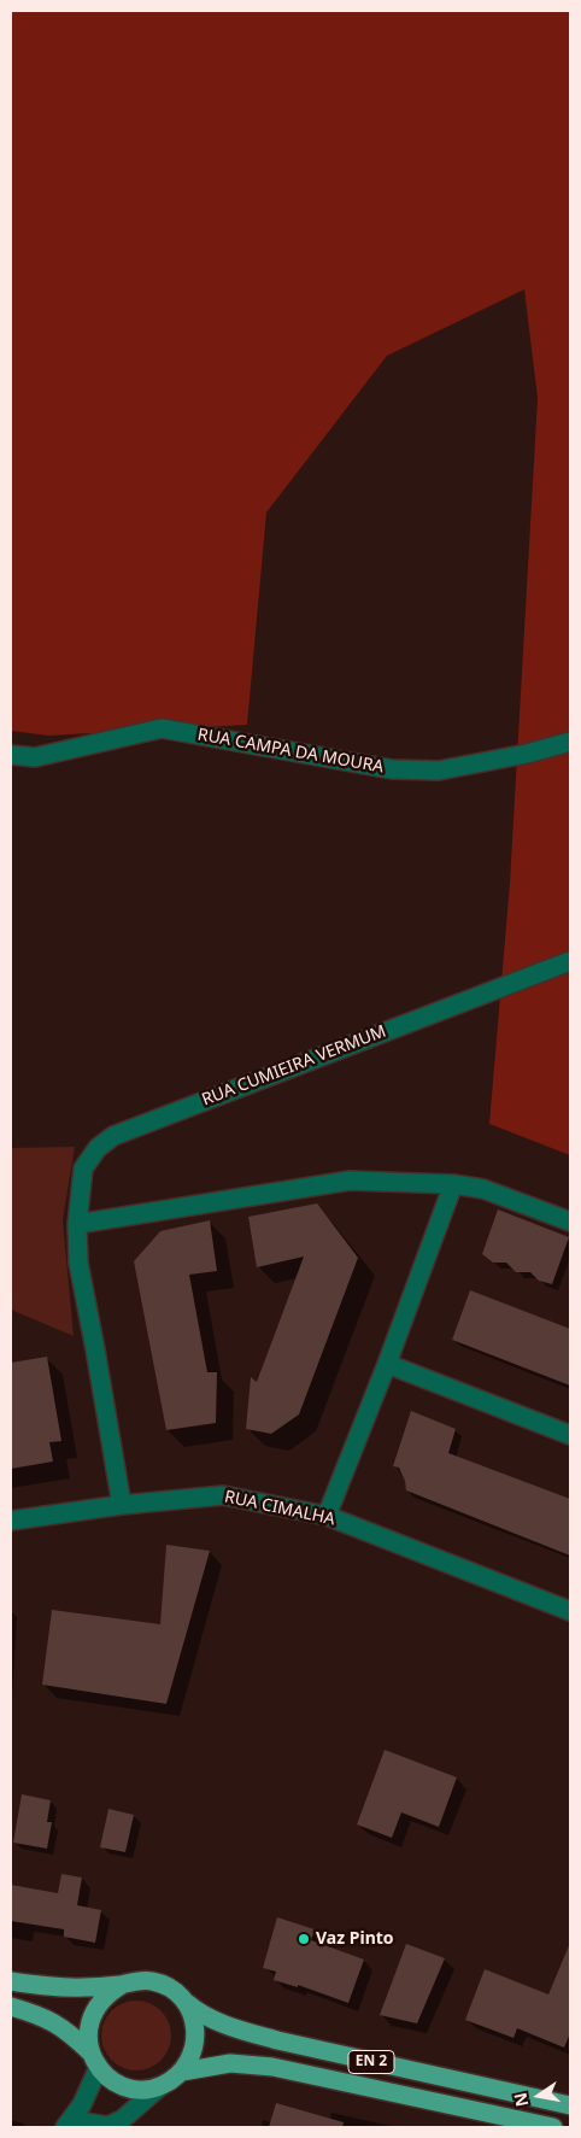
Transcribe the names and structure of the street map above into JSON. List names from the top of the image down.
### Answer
{
  "streets": {
    "main road": ["EN 2"],
    "street": ["RUA CAMPA DA MOURA", "RUA CUMIEIRA VERMUM", "RUA CIMALHA"]
  },
  "crossings": [
    ["RUA CUMIEIRA VERMUM", "RUA CIMALHA"]
  ],
  "places": ["Vaz Pinto"],
  "north": "left"
}
